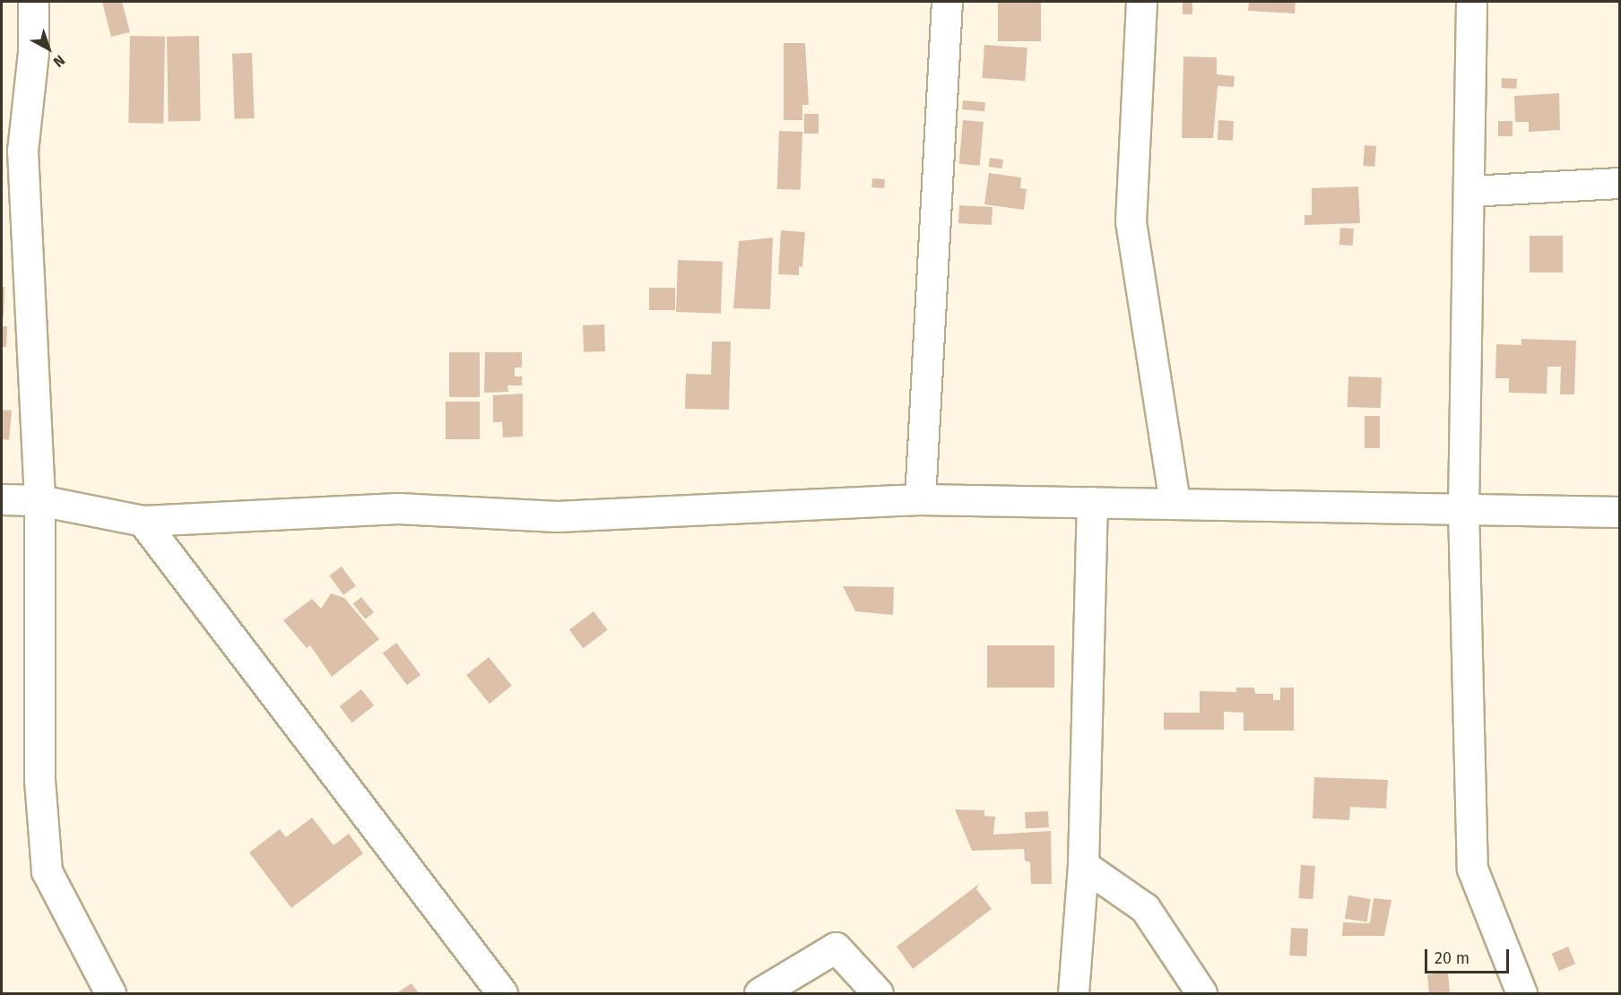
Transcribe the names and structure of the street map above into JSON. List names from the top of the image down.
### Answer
{
  "scale_bar": "20 m",
  "north": "bottom right"
}
